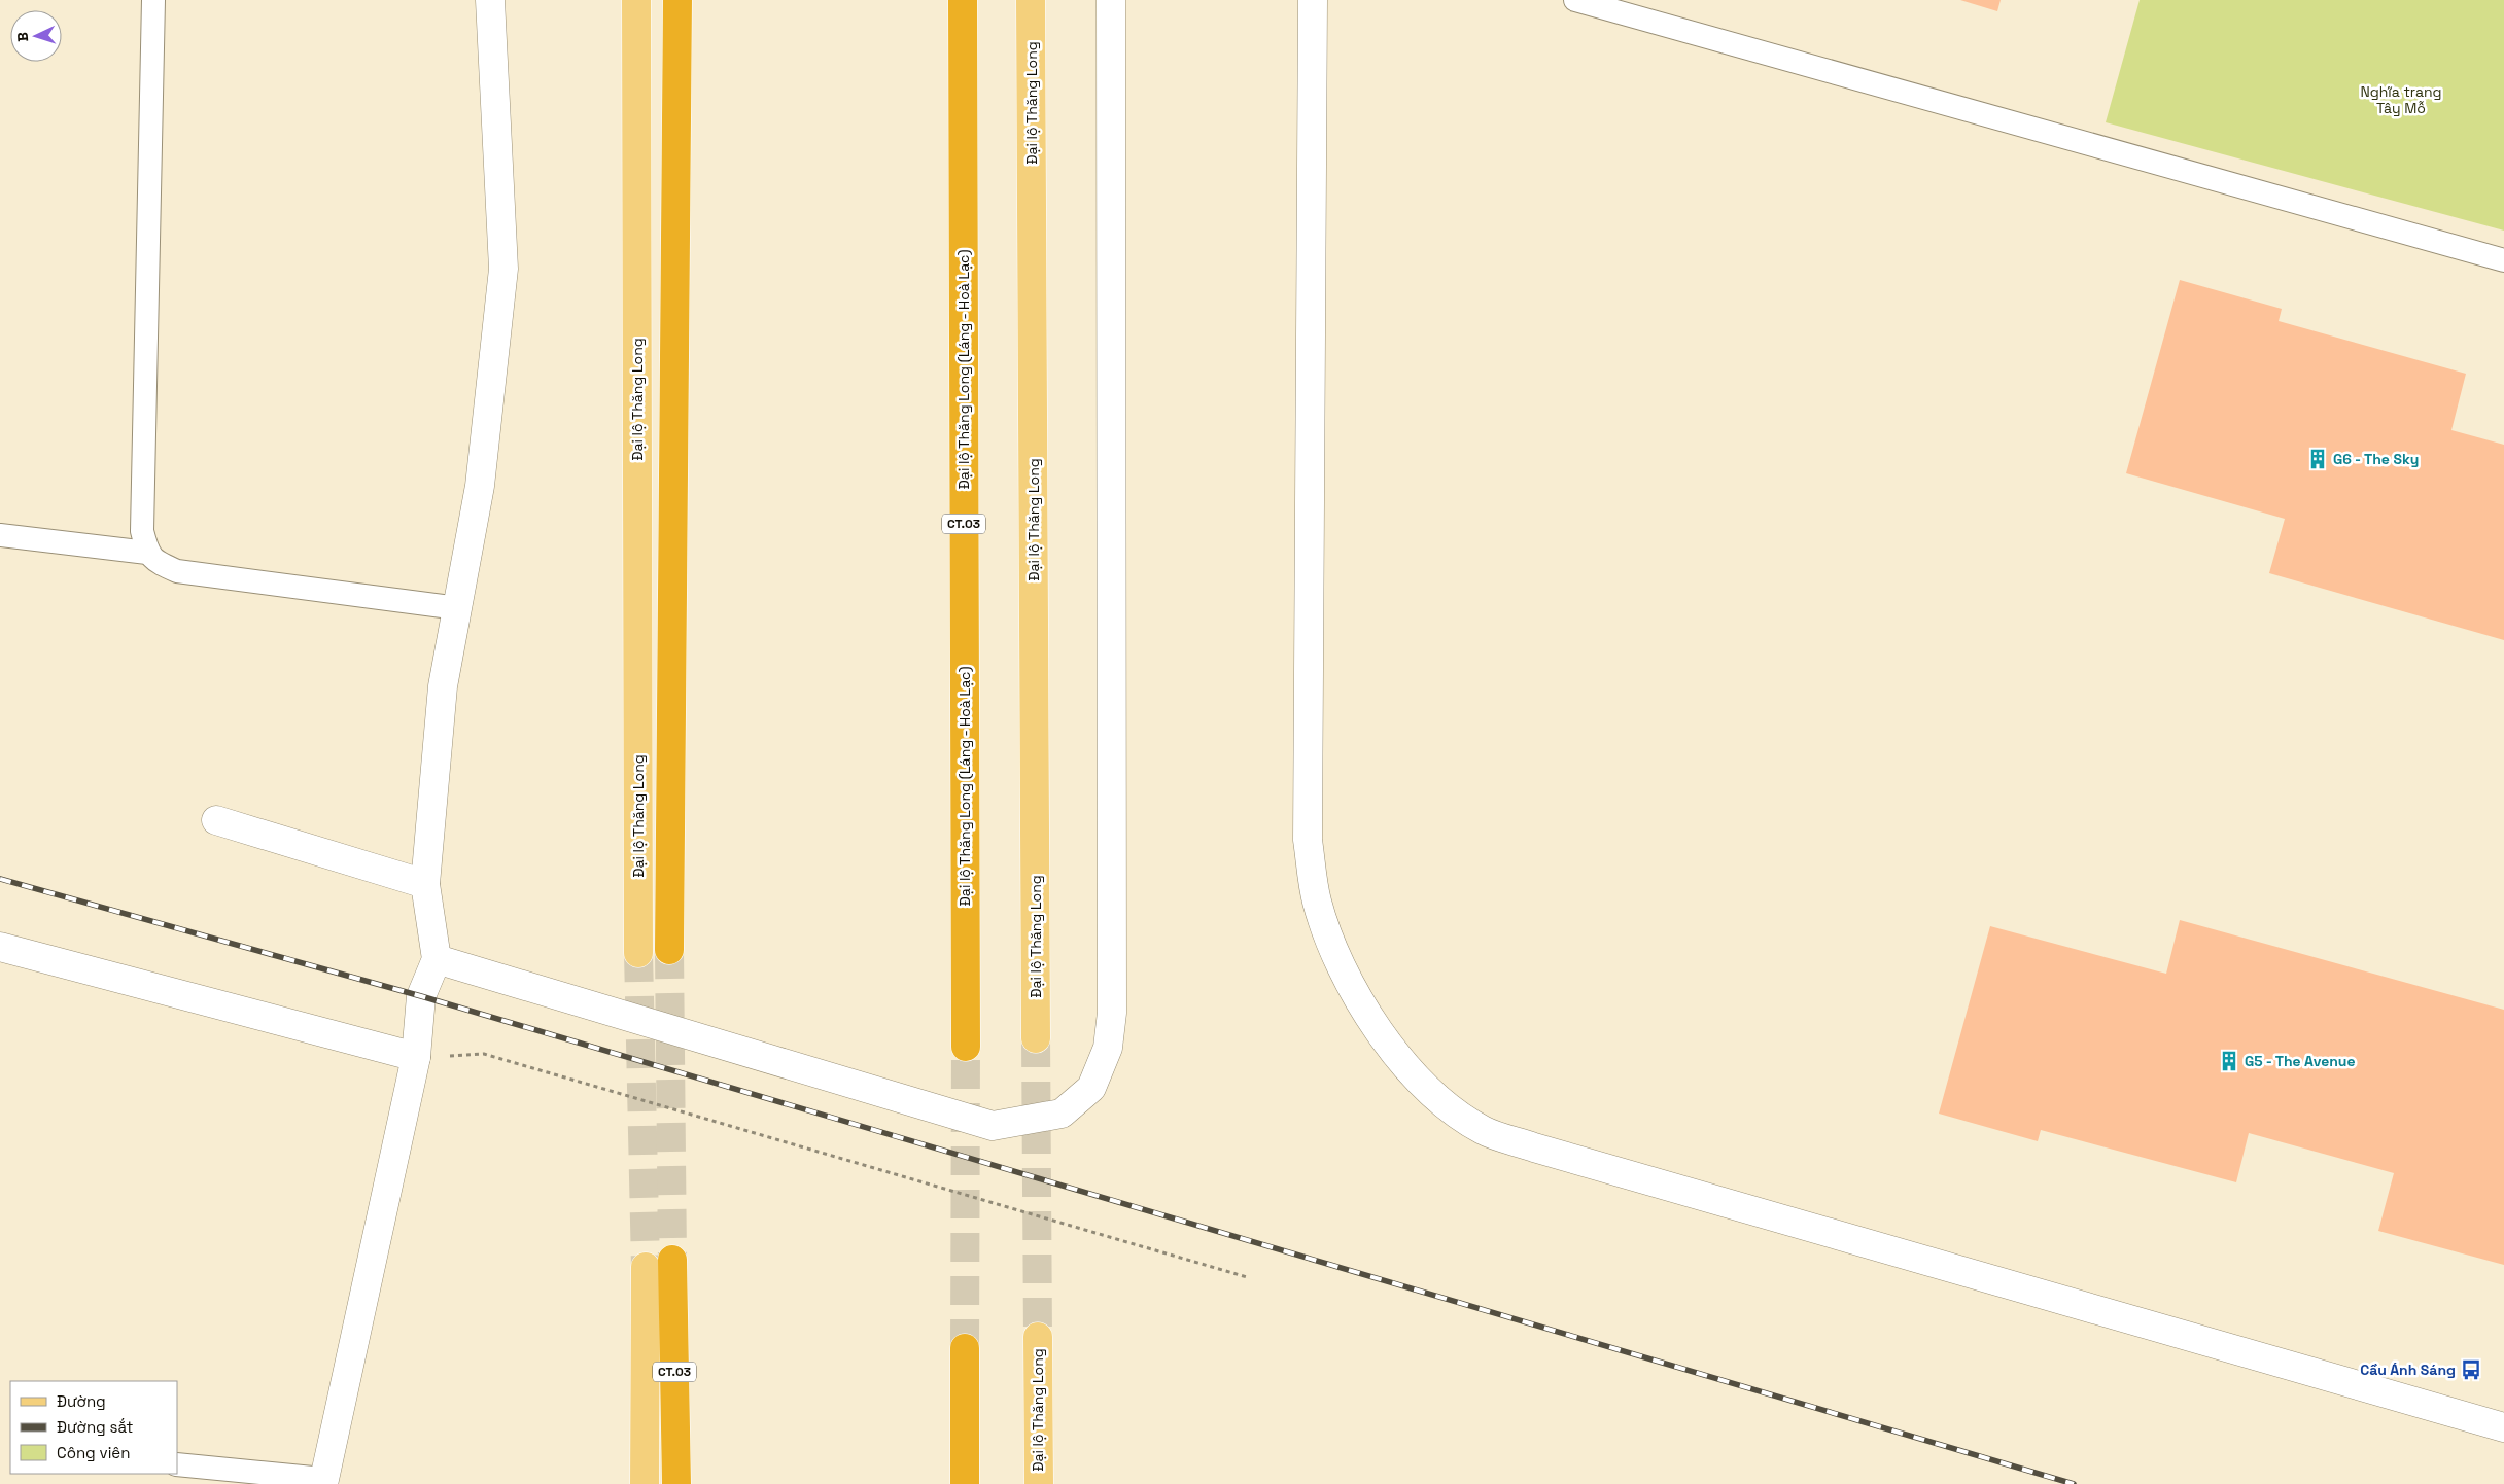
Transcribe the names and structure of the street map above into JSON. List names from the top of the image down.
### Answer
{
  "streets": {
    "highway": ["Đại lộ Thăng Long (Láng - Hoà Lạc)", "CT.03"],
    "main road": ["Đại lộ Thăng Long"]
  },
  "parks": ["Nghĩa trang Tây Mỗ"],
  "places": {
    "building": ["G6 - The Sky", "G5 - The Avenue"],
    "bus stop": ["Cầu Ánh Sáng"]
  },
  "legend": ["Đường", "Đường sắt", "Công viên"],
  "north": "left"
}
